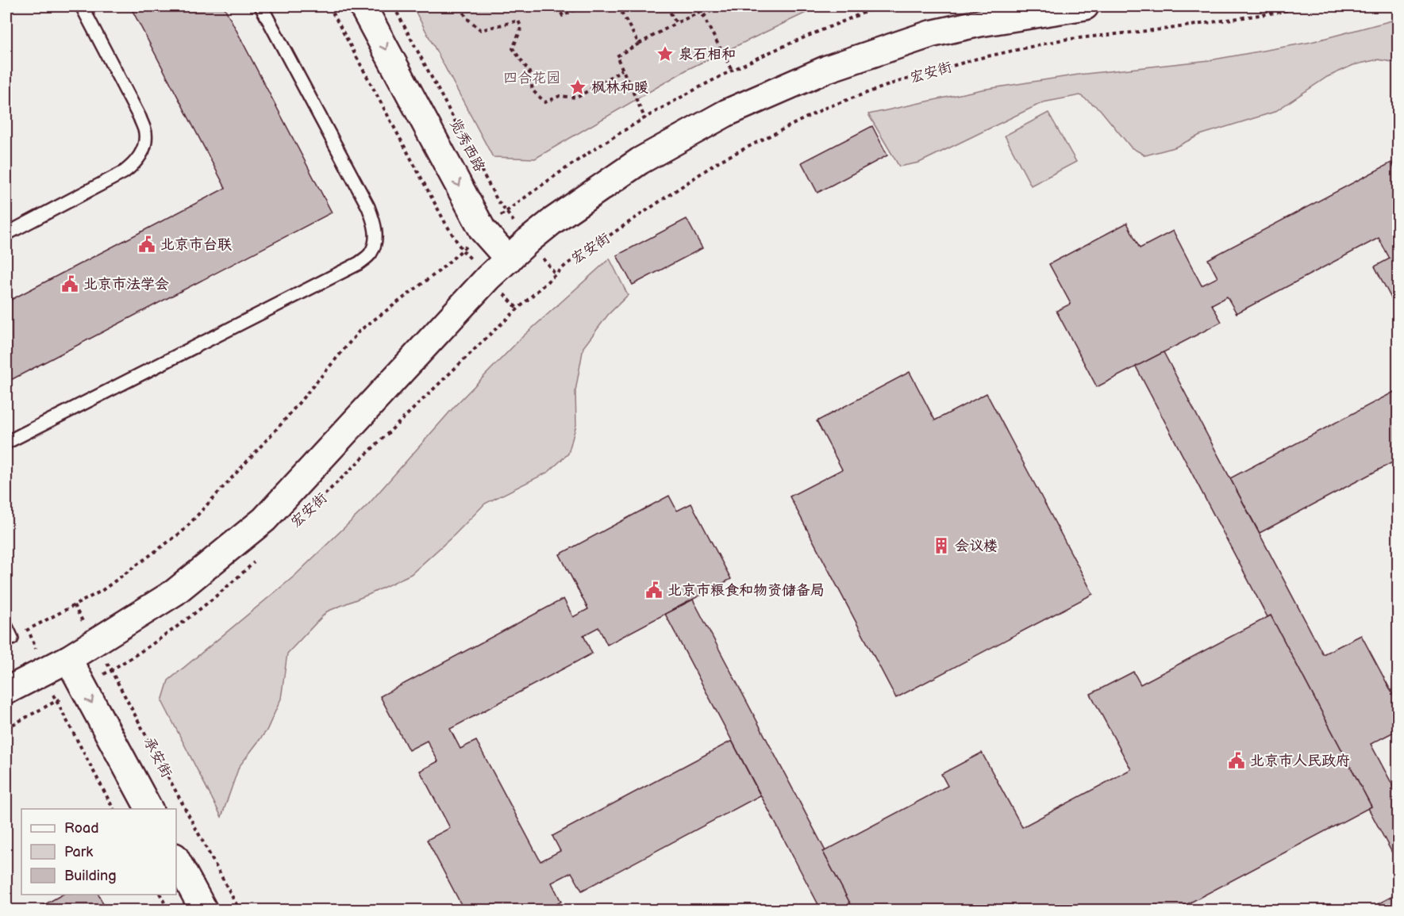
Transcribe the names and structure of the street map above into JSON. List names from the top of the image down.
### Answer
{
  "streets": {
    "street": ["宏安街", "览秀西路"],
    "path": ["承安街"]
  },
  "crossings": [
    ["宏安街", "览秀西路"],
    ["宏安街", "承安街"]
  ],
  "one_way": ["览秀西路"],
  "parks": ["四合花园"],
  "places": {
    "place": ["泉石相和", "枫林和暖"],
    "public building": [
      "北京市台联",
      "北京市法学会",
      "北京市粮食和物资储备局",
      "北京市人民政府"
    ],
    "building": ["会议楼"]
  },
  "legend": ["Road", "Park", "Building"]
}
